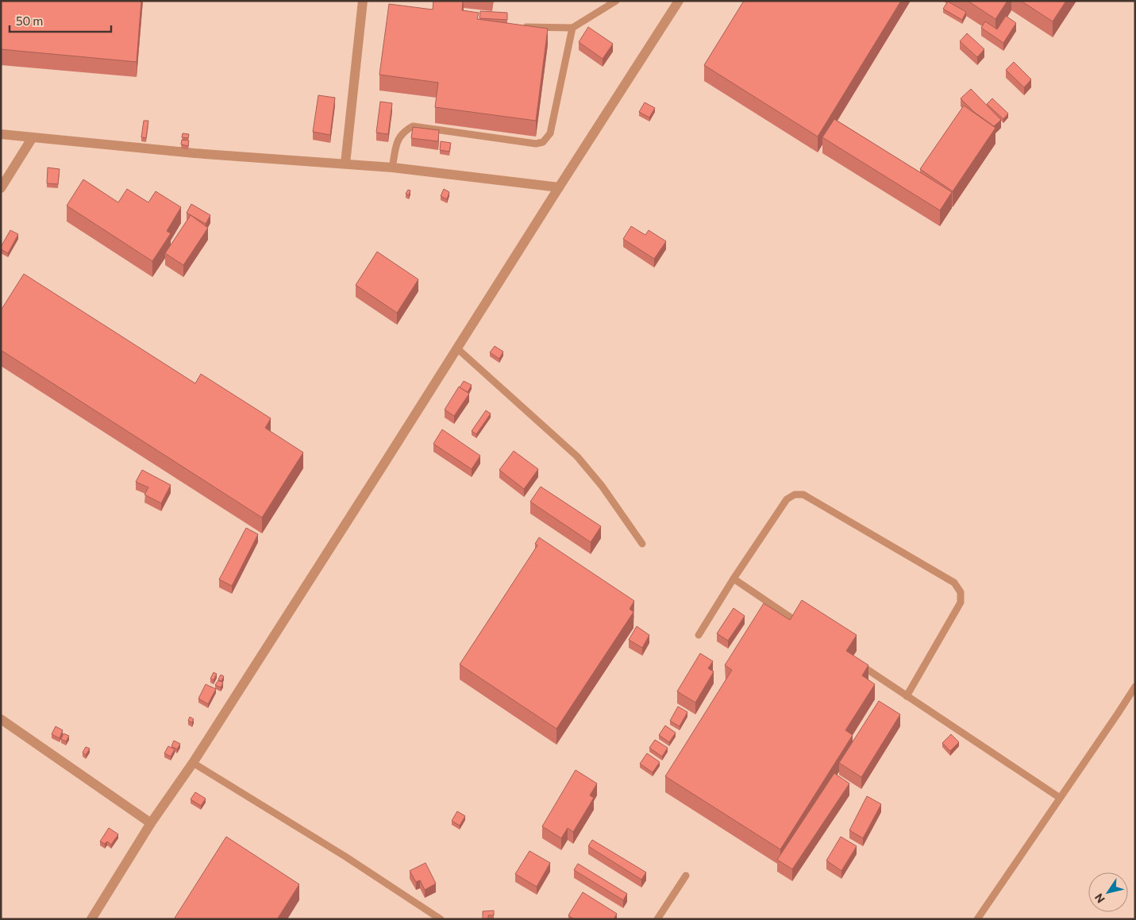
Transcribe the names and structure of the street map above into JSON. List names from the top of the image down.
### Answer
{
  "scale_bar": "50 m",
  "north": "bottom left"
}
